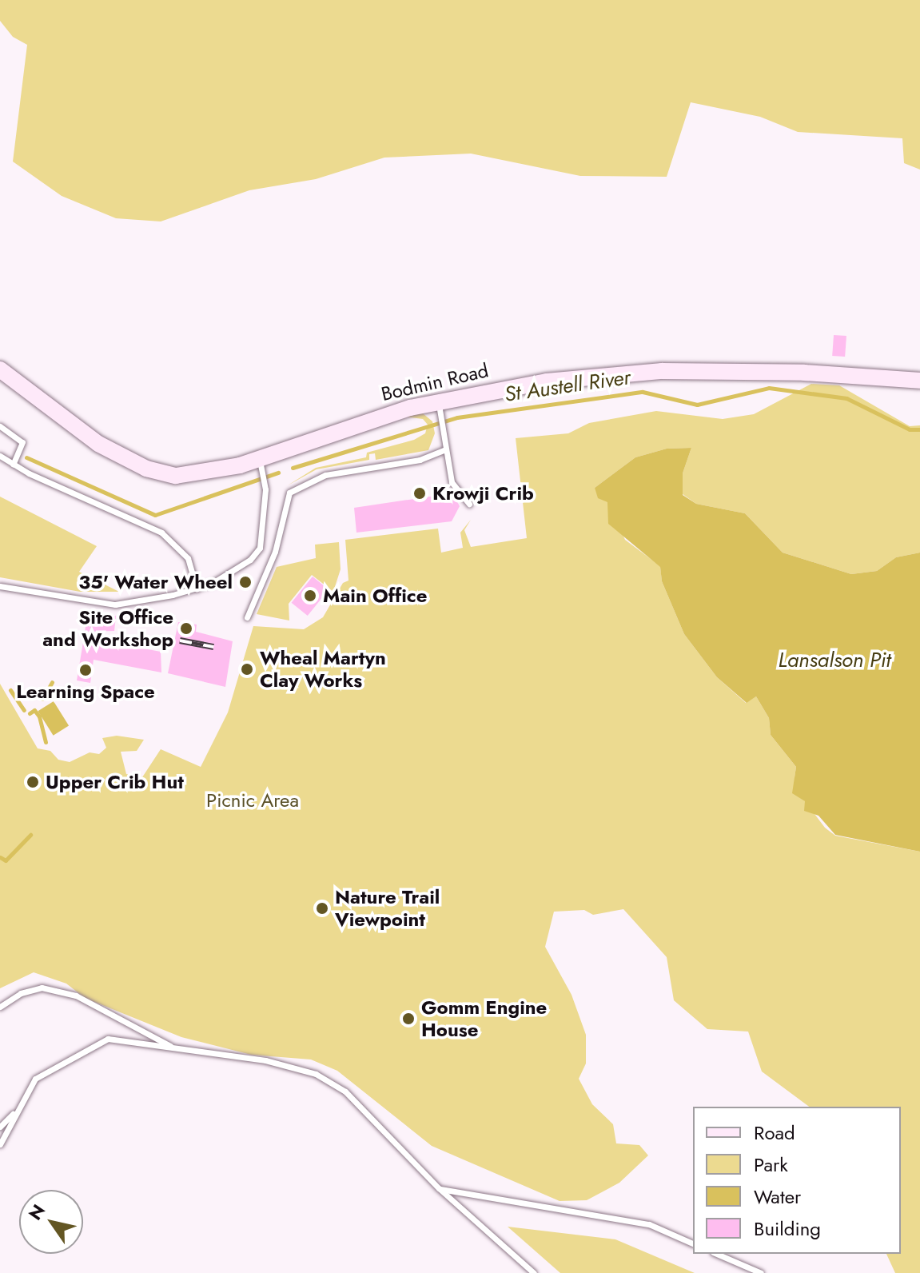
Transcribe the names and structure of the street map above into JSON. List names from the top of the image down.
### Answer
{
  "streets": {
    "main road": ["Bodmin Road"]
  },
  "water": ["St Austell River", "Lansalson Pit"],
  "parks": ["Picnic Area"],
  "places": [
    "Krowji Crib",
    "35' Water Wheel",
    "Main Office",
    "Site Office and Workshop",
    "Wheal Martyn Clay Works",
    "Learning Space",
    "Upper Crib Hut",
    "Nature Trail Viewpoint",
    "Gomm Engine House"
  ],
  "legend": [
    "Road",
    "Park",
    "Water",
    "Building"
  ],
  "north": "top left"
}
